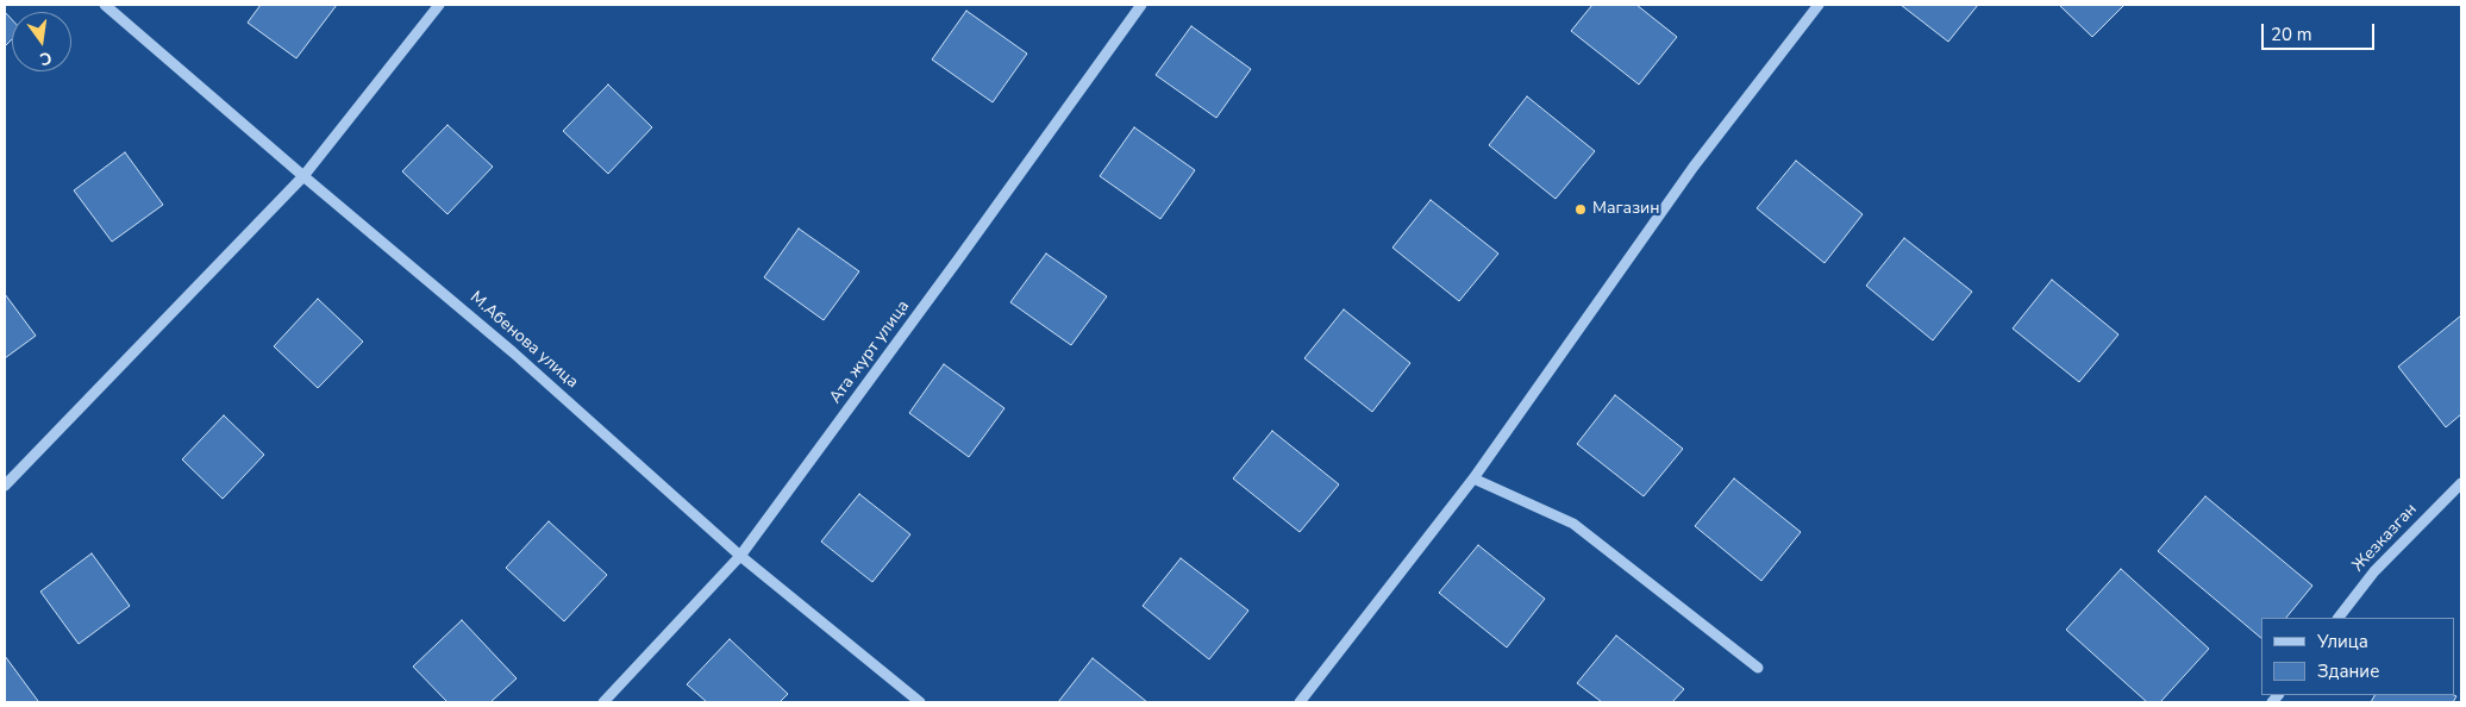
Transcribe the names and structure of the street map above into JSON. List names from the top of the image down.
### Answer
{
  "streets": {
    "street": ["М.Абенова улица", "Ата журт улица", "Жезказган"]
  },
  "crossings": [
    ["М.Абенова улица", "Ата журт улица"]
  ],
  "places": ["Магазин"],
  "legend": ["Улица", "Здание"],
  "scale_bar": "20 m",
  "north": "bottom"
}
